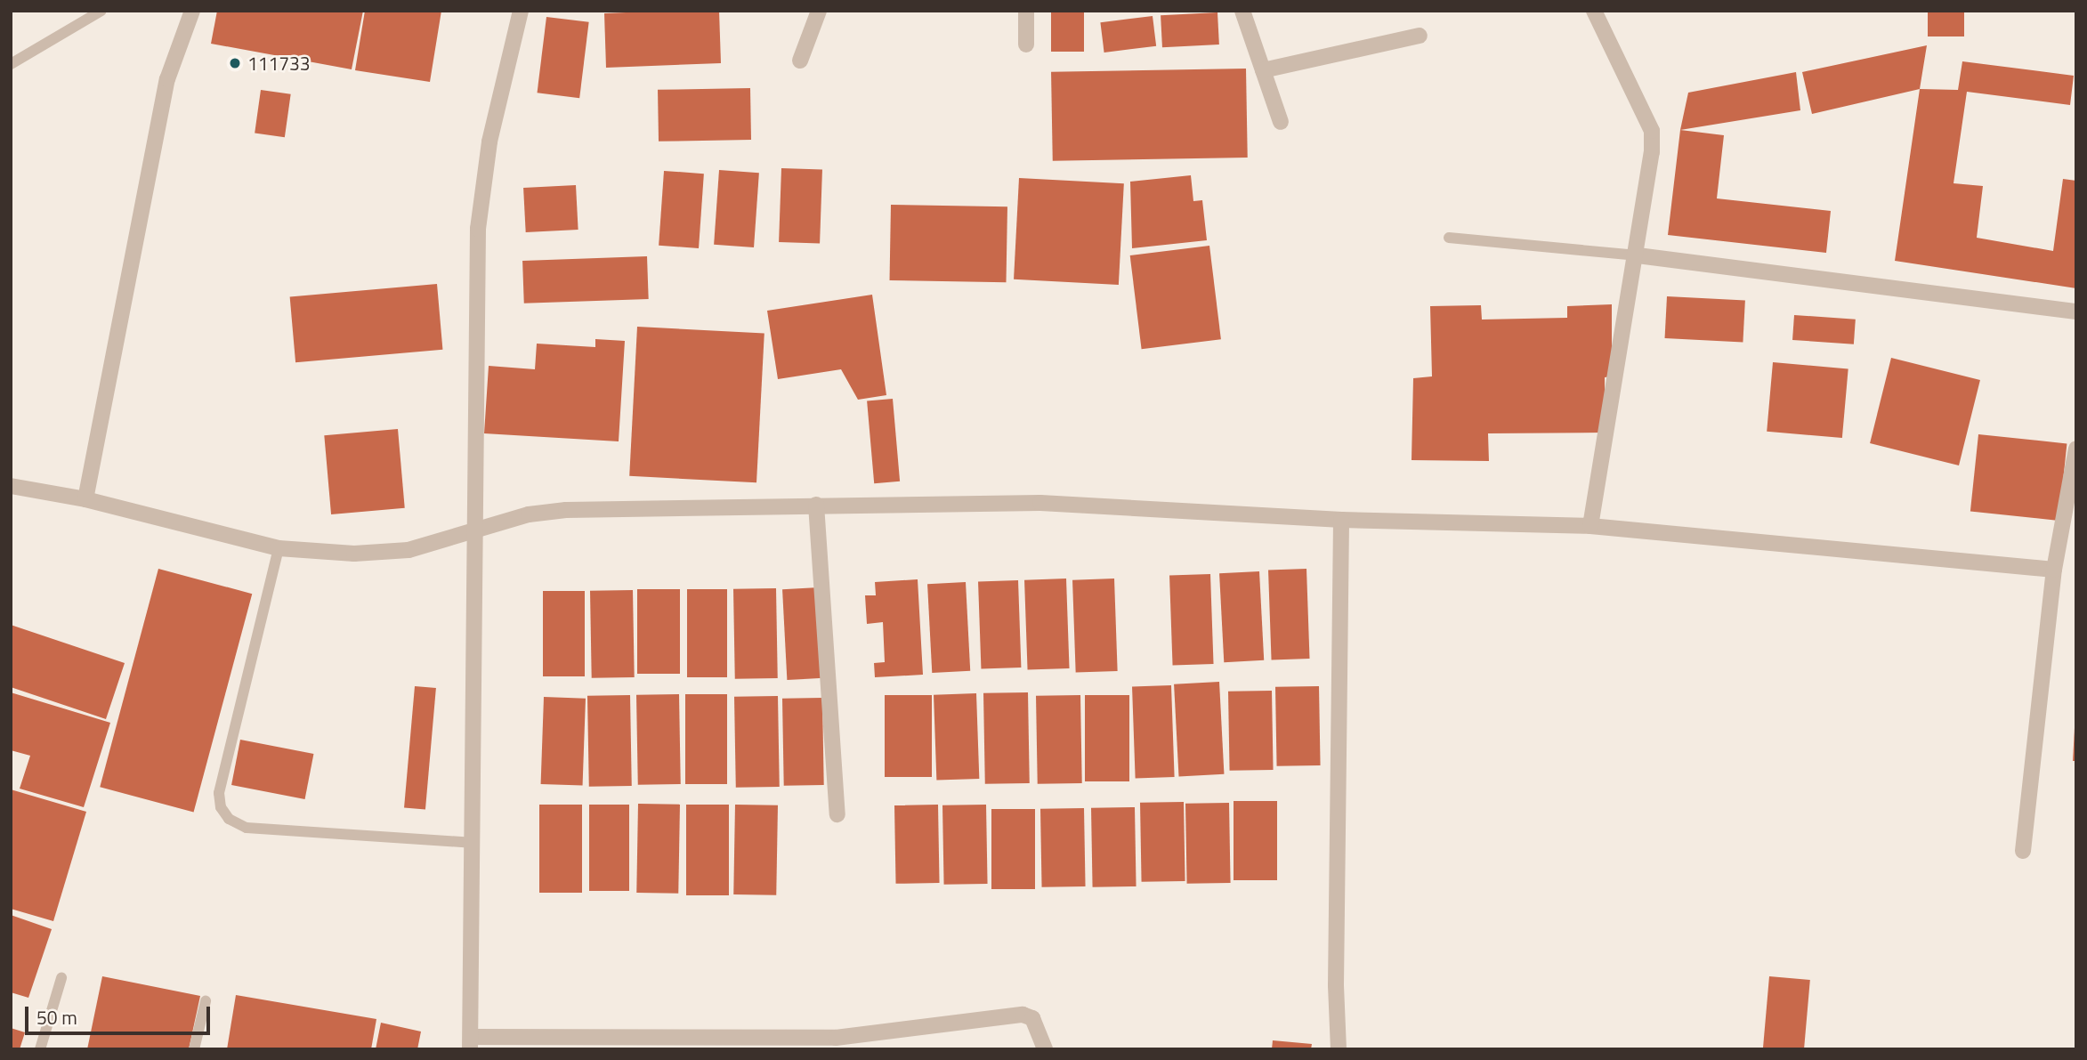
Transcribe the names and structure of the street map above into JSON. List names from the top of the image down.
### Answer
{
  "places": ["111733"],
  "scale_bar": "50 m"
}
